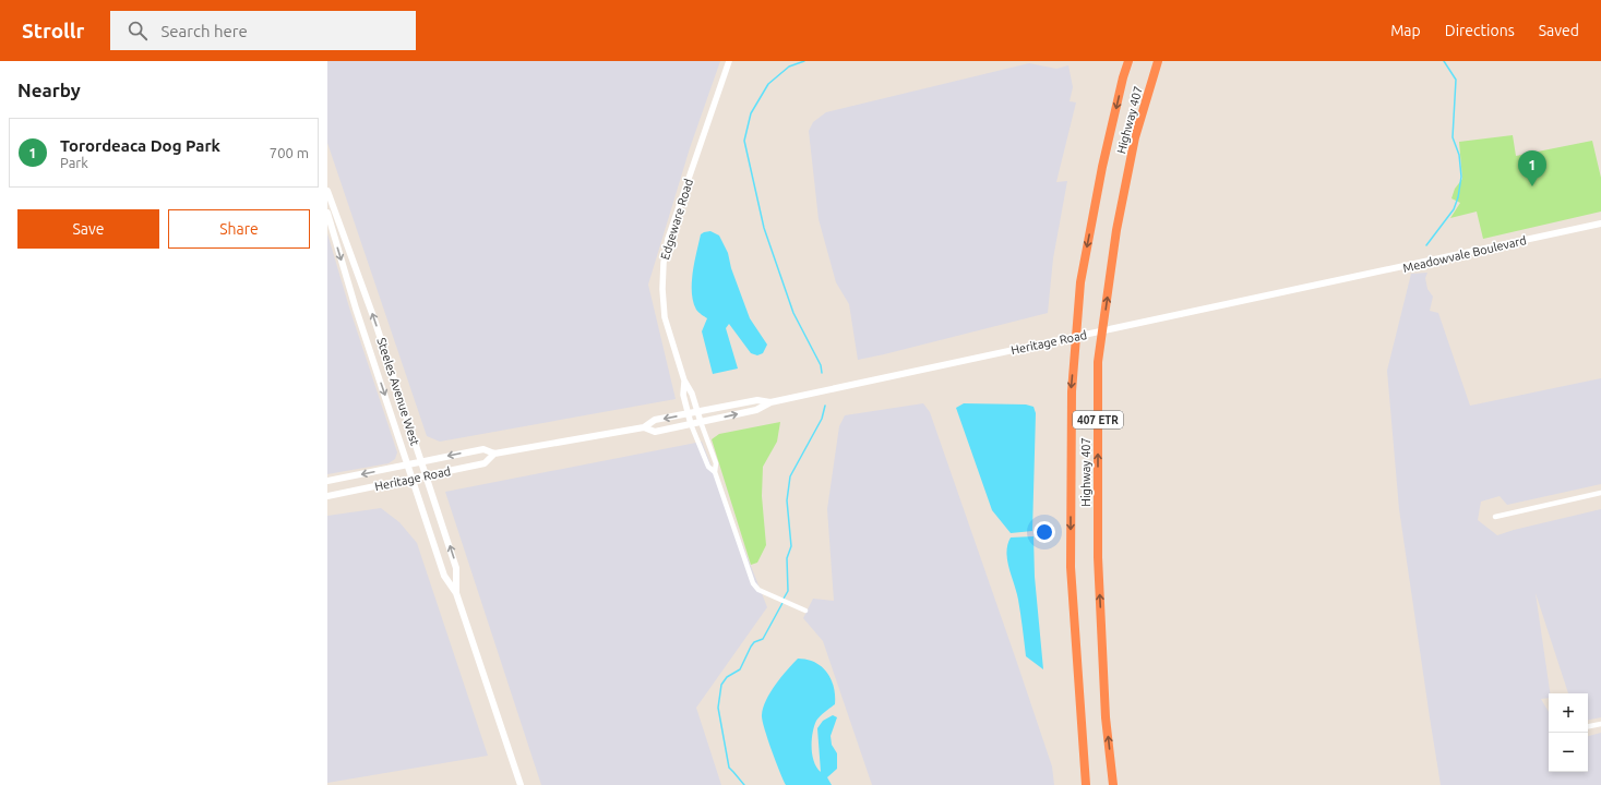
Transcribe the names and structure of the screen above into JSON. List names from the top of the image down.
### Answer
{
  "streets": {
    "highway": ["Highway 407", "407 ETR"],
    "main road": ["Meadowvale Boulevard", "Heritage Road", "Steeles Avenue West"],
    "street": ["Edgeware Road"]
  },
  "crossings": [
    ["Edgeware Road", "Heritage Road"],
    ["Meadowvale Boulevard", "Heritage Road"],
    ["Heritage Road", "Steeles Avenue West"]
  ],
  "page": {
    "header": "Strollr",
    "search": "Search here",
    "nav": ["Map", "Directions", "Saved"],
    "heading": "Nearby",
    "list": [
      {
        "mark": "1",
        "name": "Torordeaca Dog Park",
        "note": "Park",
        "value": "700 m"
      }
    ],
    "pins": "1",
    "buttons": ["Save", "Share"],
    "map_buttons": ["+", "−"]
  }
}
